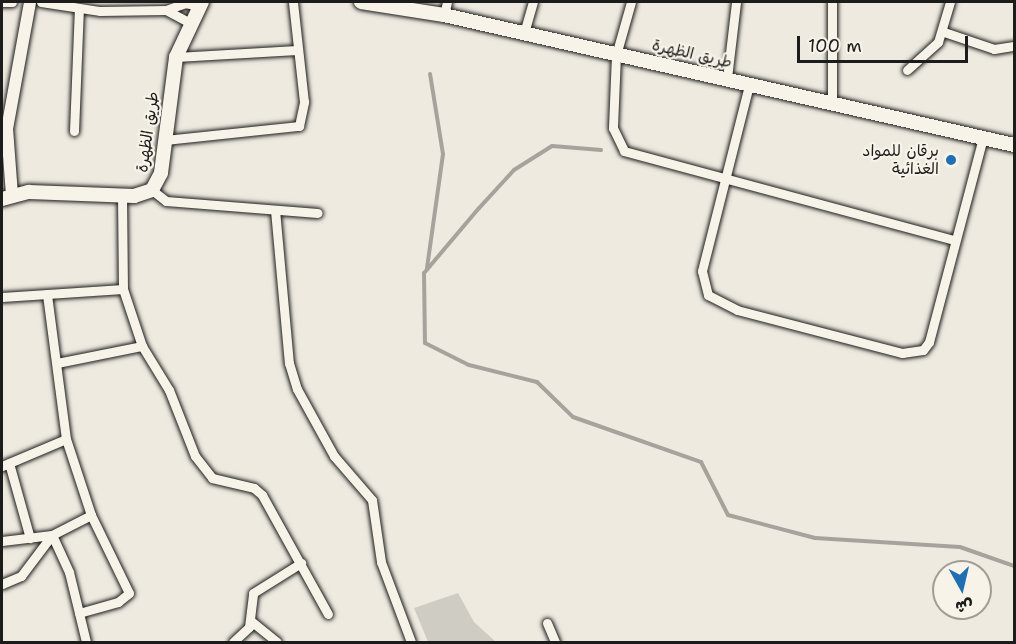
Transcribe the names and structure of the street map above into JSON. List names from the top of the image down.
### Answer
{
  "streets": {
    "main road": ["طريق الظهرة"]
  },
  "places": ["برقان للمواد الغذائية"],
  "scale_bar": "100 m",
  "north": "bottom"
}
